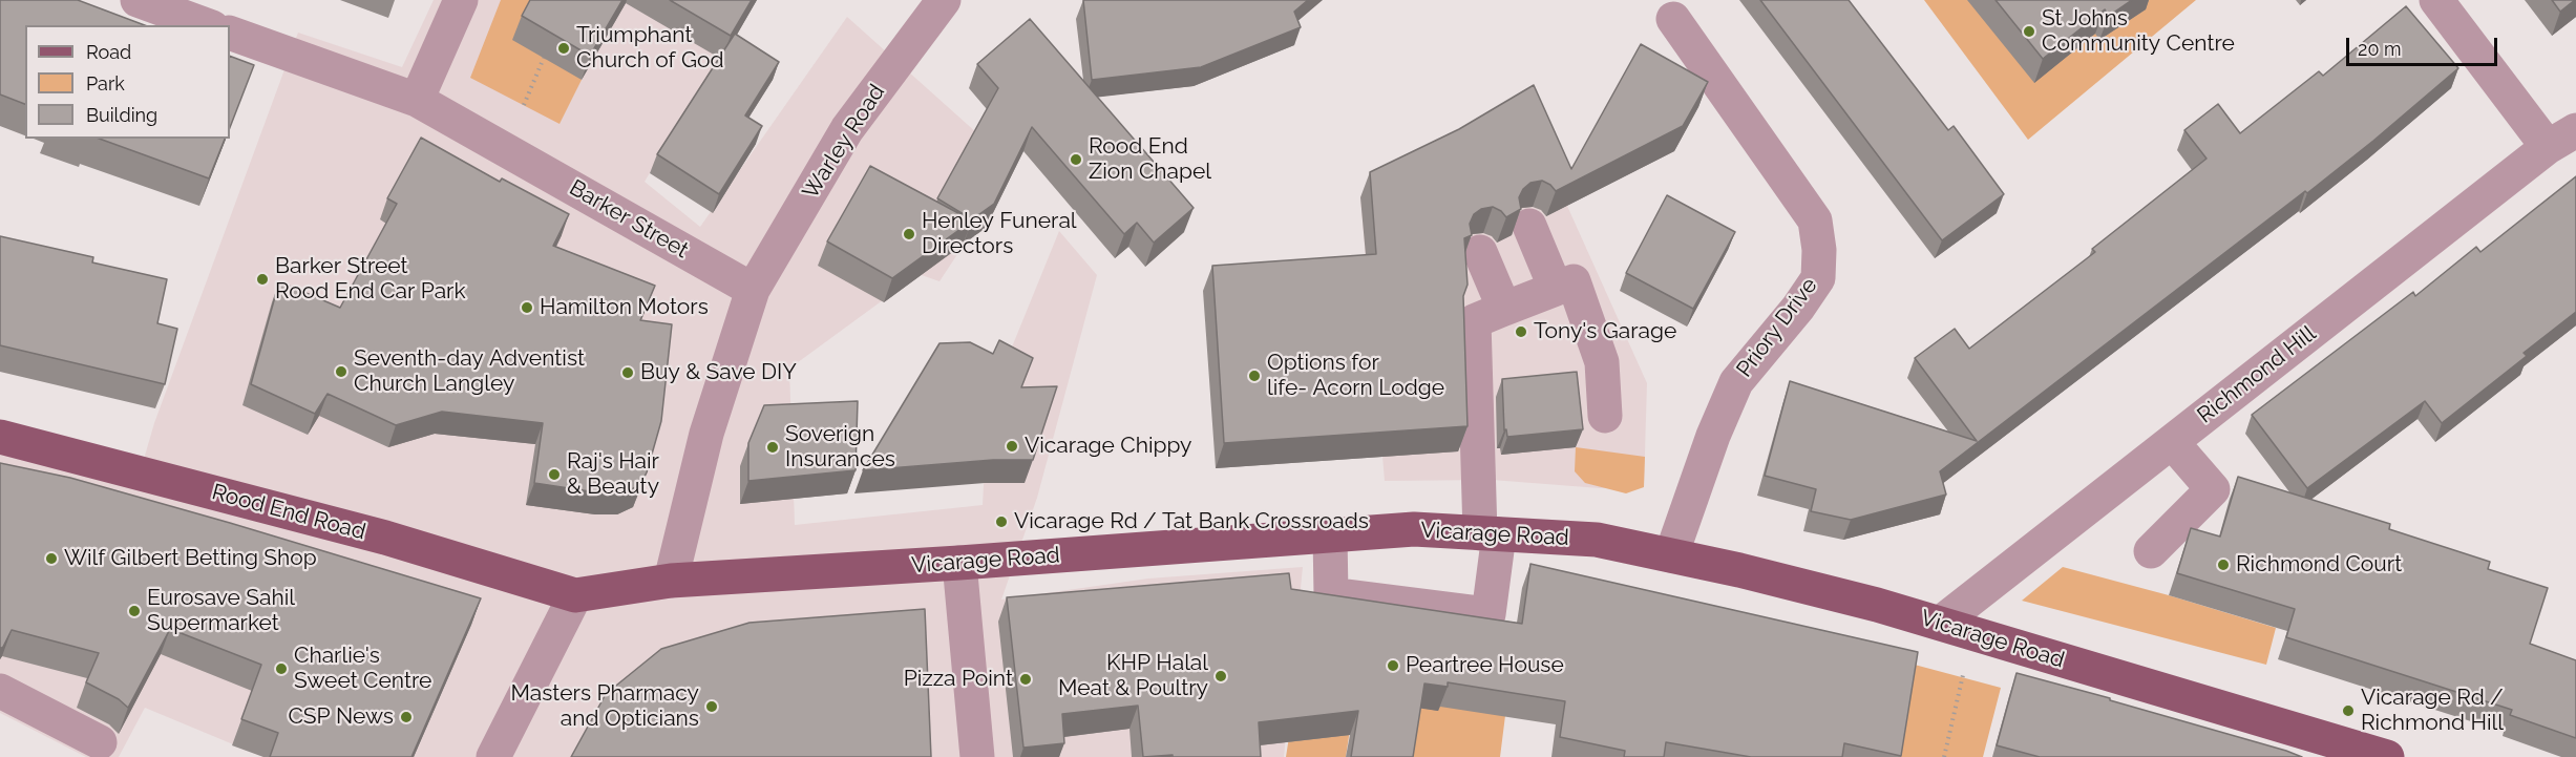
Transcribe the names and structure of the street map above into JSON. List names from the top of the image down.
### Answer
{
  "streets": {
    "main road": ["Rood End Road", "Vicarage Road"],
    "street": [
      "Warley Road",
      "Barker Street",
      "Priory Drive",
      "Richmond Hill"
    ]
  },
  "crossings": [
    ["Warley Road", "Barker Street"],
    ["Priory Drive", "Vicarage Road"],
    ["Richmond Hill", "Vicarage Road"],
    ["Rood End Road", "Vicarage Road"]
  ],
  "places": [
    "St Johns Community Centre",
    "Triumphant Church of God",
    "Rood End Zion Chapel",
    "Henley Funeral Directors",
    "Barker Street Rood End Car Park",
    "Hamilton Motors",
    "Tony's Garage",
    "Seventh-day Adventist Church Langley",
    "Buy & Save DIY",
    "Options for life- Acorn Lodge",
    "Vicarage Chippy",
    "Soverign Insurances",
    "Raj's Hair & Beauty",
    "Vicarage Rd / Tat Bank Crossroads",
    "Wilf Gilbert Betting Shop",
    "Richmond Court",
    "Eurosave Sahil Supermarket",
    "Peartree House",
    "Charlie's Sweet Centre",
    "KHP Halal Meat & Poultry",
    "Pizza Point",
    "Masters Pharmacy and Opticians",
    "Vicarage Rd / Richmond Hill",
    "CSP News"
  ],
  "legend": ["Road", "Park", "Building"],
  "scale_bar": "20 m"
}
